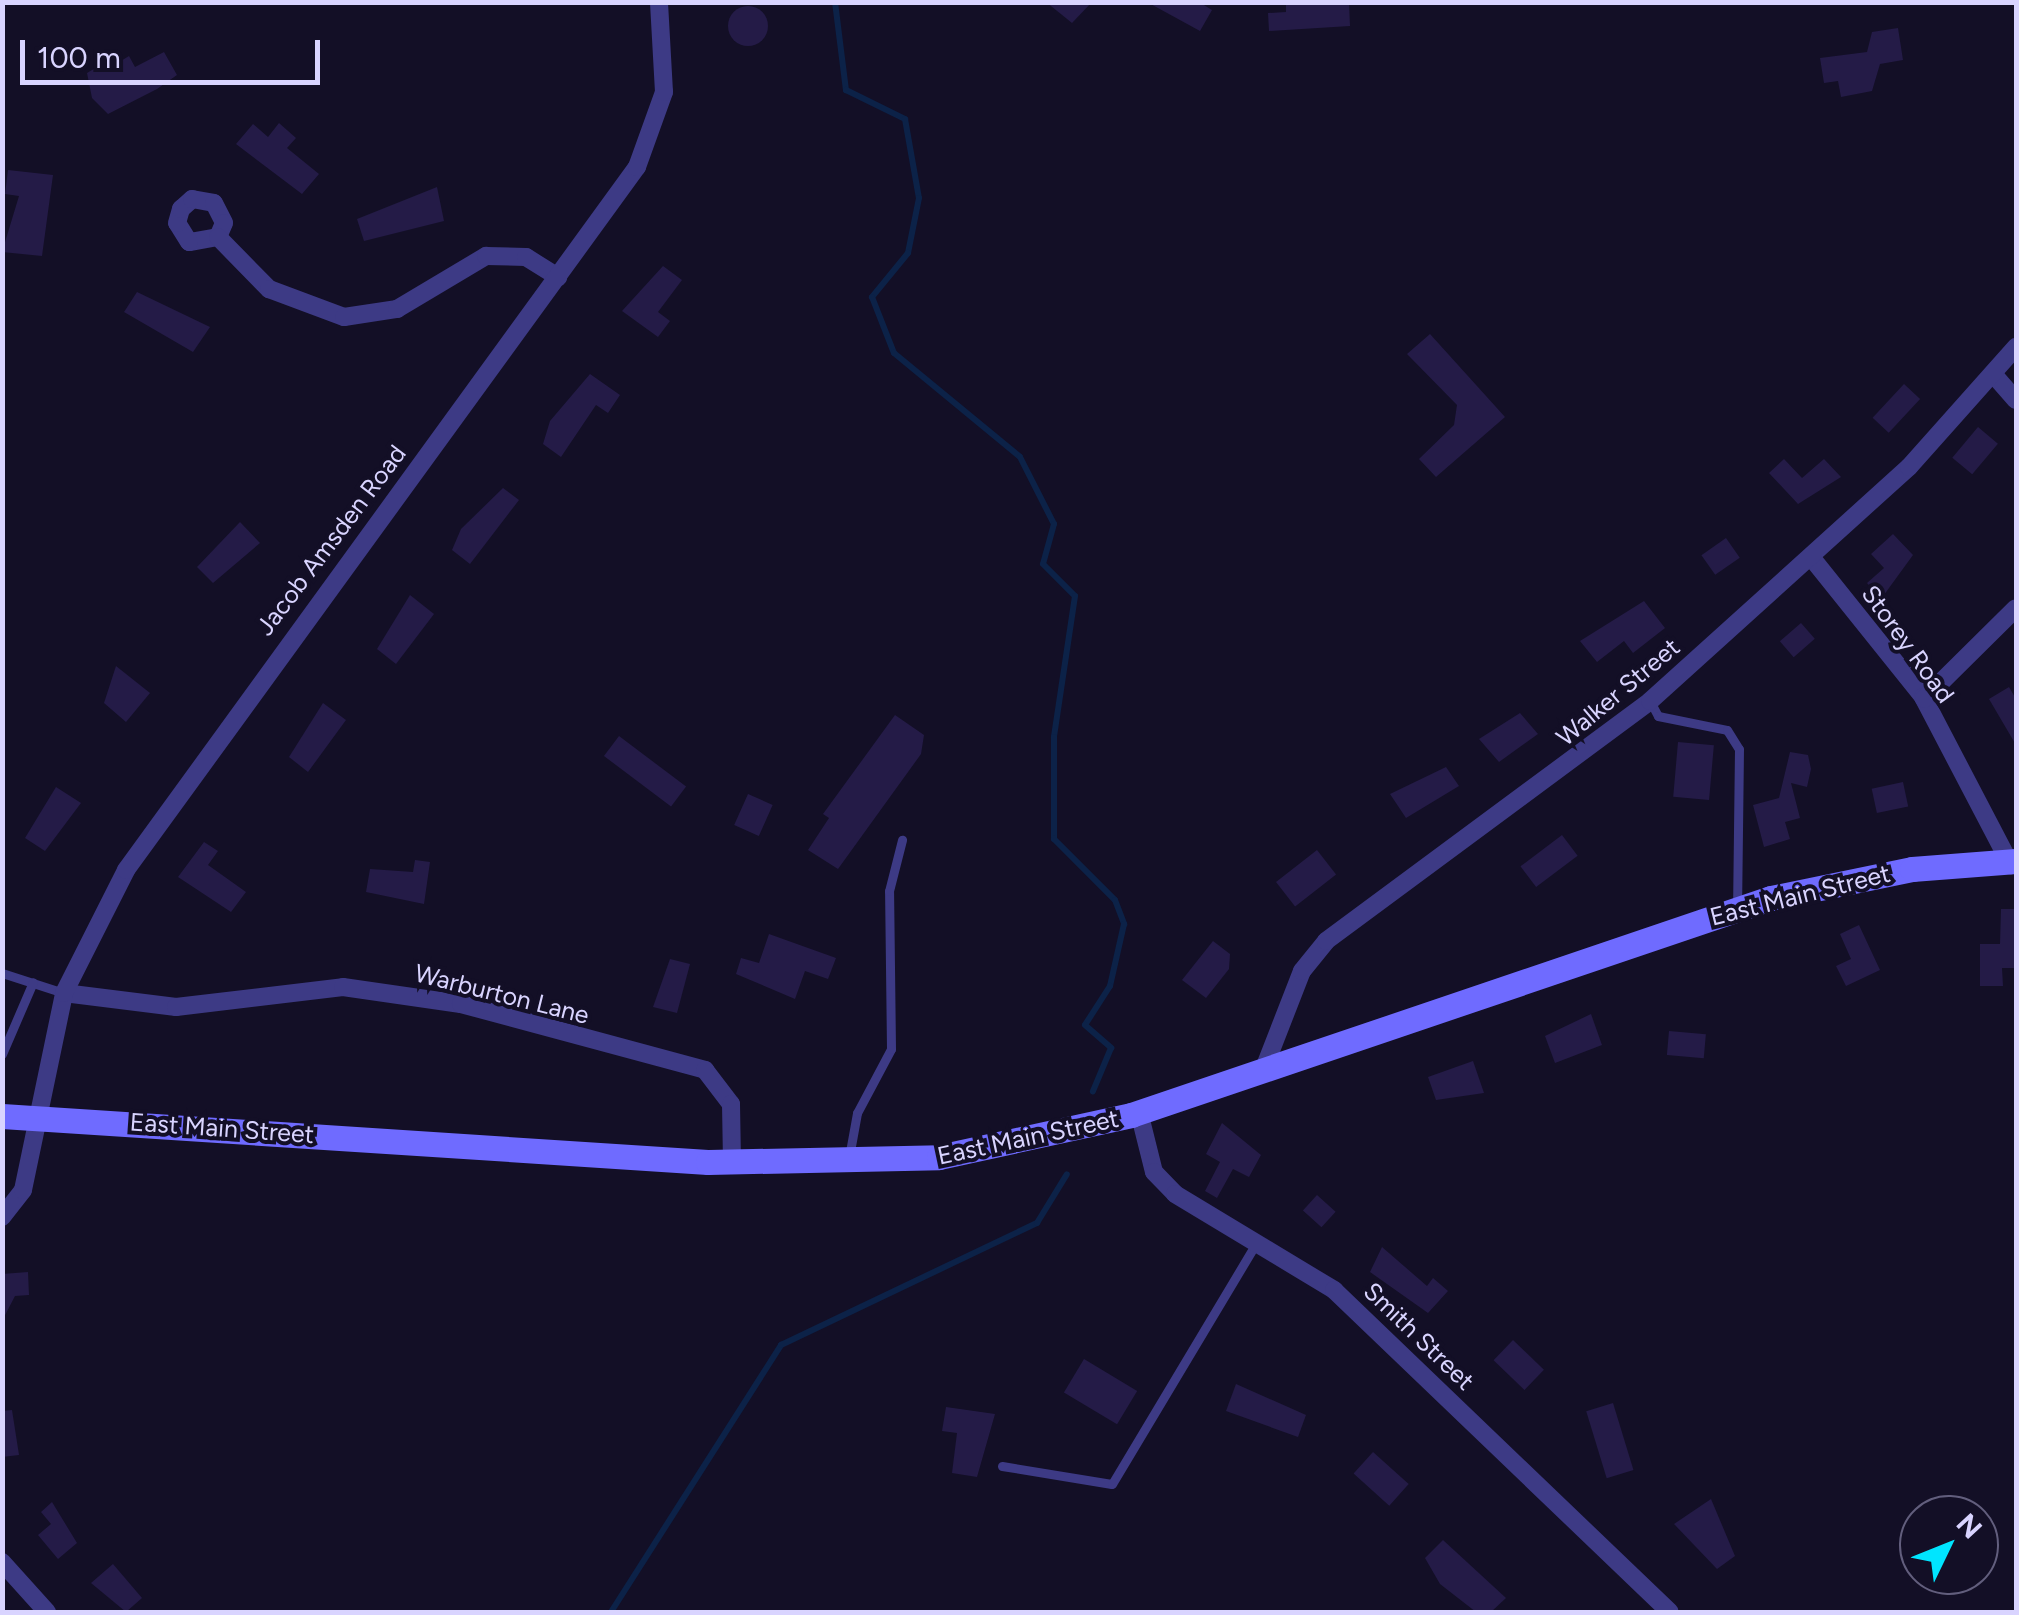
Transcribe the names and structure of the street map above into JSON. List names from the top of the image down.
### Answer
{
  "streets": {
    "main road": ["East Main Street"],
    "street": [
      "Jacob Amsden Road",
      "Storey Road",
      "Walker Street",
      "Warburton Lane",
      "Smith Street"
    ]
  },
  "crossings": [
    ["Jacob Amsden Road", "East Main Street"],
    ["Jacob Amsden Road", "Warburton Lane"],
    ["Storey Road", "Walker Street"],
    ["Storey Road", "East Main Street"],
    ["Walker Street", "East Main Street"],
    ["East Main Street", "Warburton Lane"],
    ["East Main Street", "Smith Street"]
  ],
  "scale_bar": "100 m",
  "north": "top right"
}
